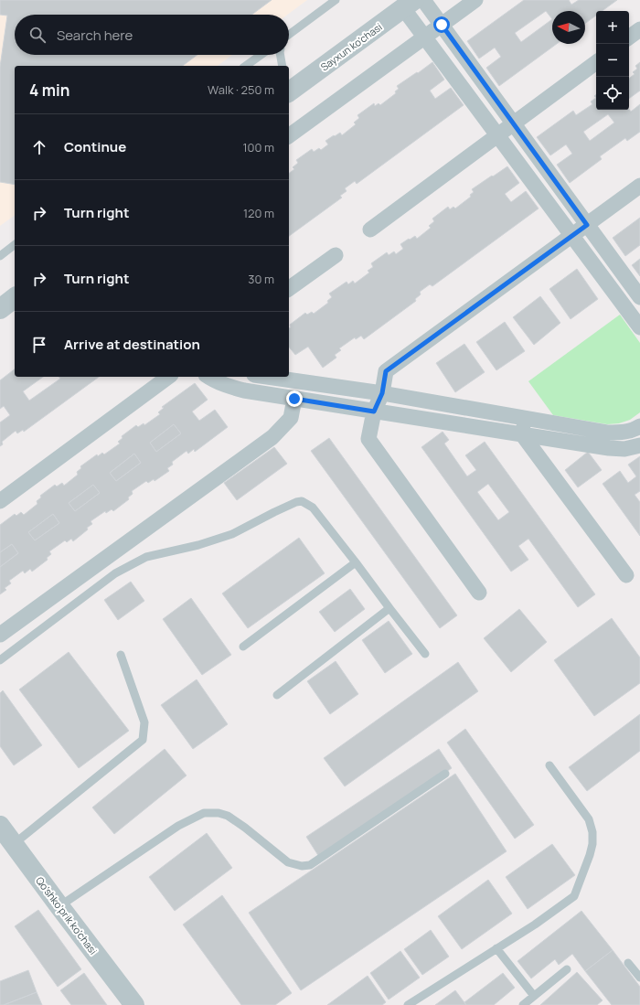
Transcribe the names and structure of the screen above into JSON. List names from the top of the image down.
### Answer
{
  "streets": {
    "street": ["Sayxun ko'chasi", "Qo'shko'prik ko'chasi"]
  },
  "north": "left",
  "page": {
    "map_buttons": ["+", "−"],
    "search": "Search here",
    "heading": ["4 min", "Walk · 250 m"],
    "list": [
      ["Continue", "100 m"],
      ["Turn right", "120 m"],
      ["Turn right", "30 m"],
      "Arrive at destination"
    ]
  }
}
